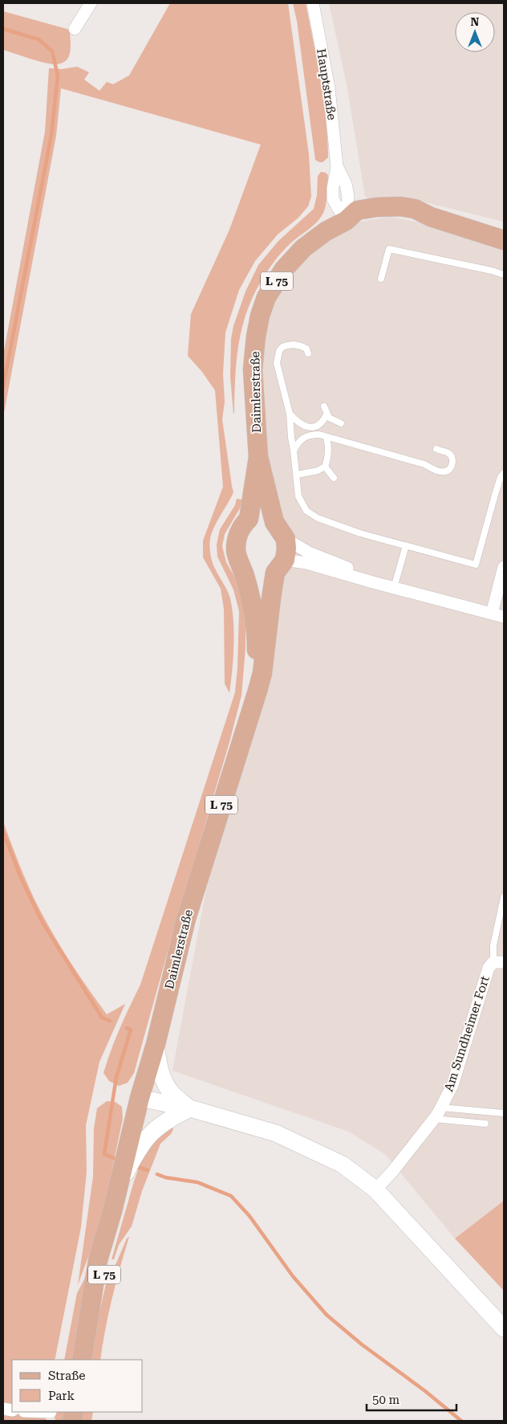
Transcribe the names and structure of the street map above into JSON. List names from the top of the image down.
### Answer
{
  "streets": {
    "main road": ["L 75", "Daimlerstraße"],
    "street": ["Hauptstraße", "Am Sundheimer Fort"]
  },
  "crossings": [
    ["Hauptstraße", "Daimlerstraße"]
  ],
  "legend": ["Straße", "Park"],
  "scale_bar": "50 m",
  "north": "top"
}
